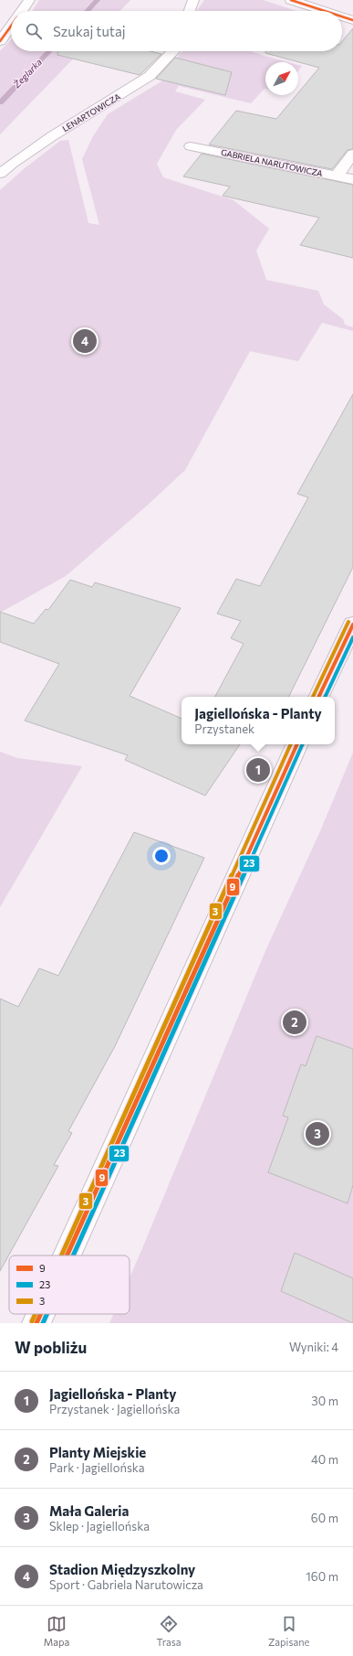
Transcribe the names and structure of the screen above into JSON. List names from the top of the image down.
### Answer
{
  "streets": {
    "street": ["GABRIELA NARUTOWICZA"],
    "lane": ["LENARTOWICZA"]
  },
  "water": ["Żeglarka"],
  "lines": ["transit line 9", "transit line 3", "transit line 23"],
  "legend": ["9", "23", "3"],
  "north": "top right",
  "page": {
    "search": "Szukaj tutaj",
    "pins": [
      "4",
      "1",
      "2",
      "3"
    ],
    "popup": ["Jagiellońska - Planty", "Przystanek"],
    "heading": ["W pobliżu", "Wyniki: 4"],
    "list": [
      {
        "mark": "1",
        "name": "Jagiellońska - Planty",
        "note": "Przystanek · Jagiellońska",
        "value": "30 m"
      },
      {
        "mark": "2",
        "name": "Planty Miejskie",
        "note": "Park · Jagiellońska",
        "value": "40 m"
      },
      {
        "mark": "3",
        "name": "Mała Galeria",
        "note": "Sklep · Jagiellońska",
        "value": "60 m"
      },
      {
        "mark": "4",
        "name": "Stadion Międzyszkolny",
        "note": "Sport · Gabriela Narutowicza",
        "value": "160 m"
      }
    ],
    "nav": ["Mapa", "Trasa", "Zapisane"]
  }
}
